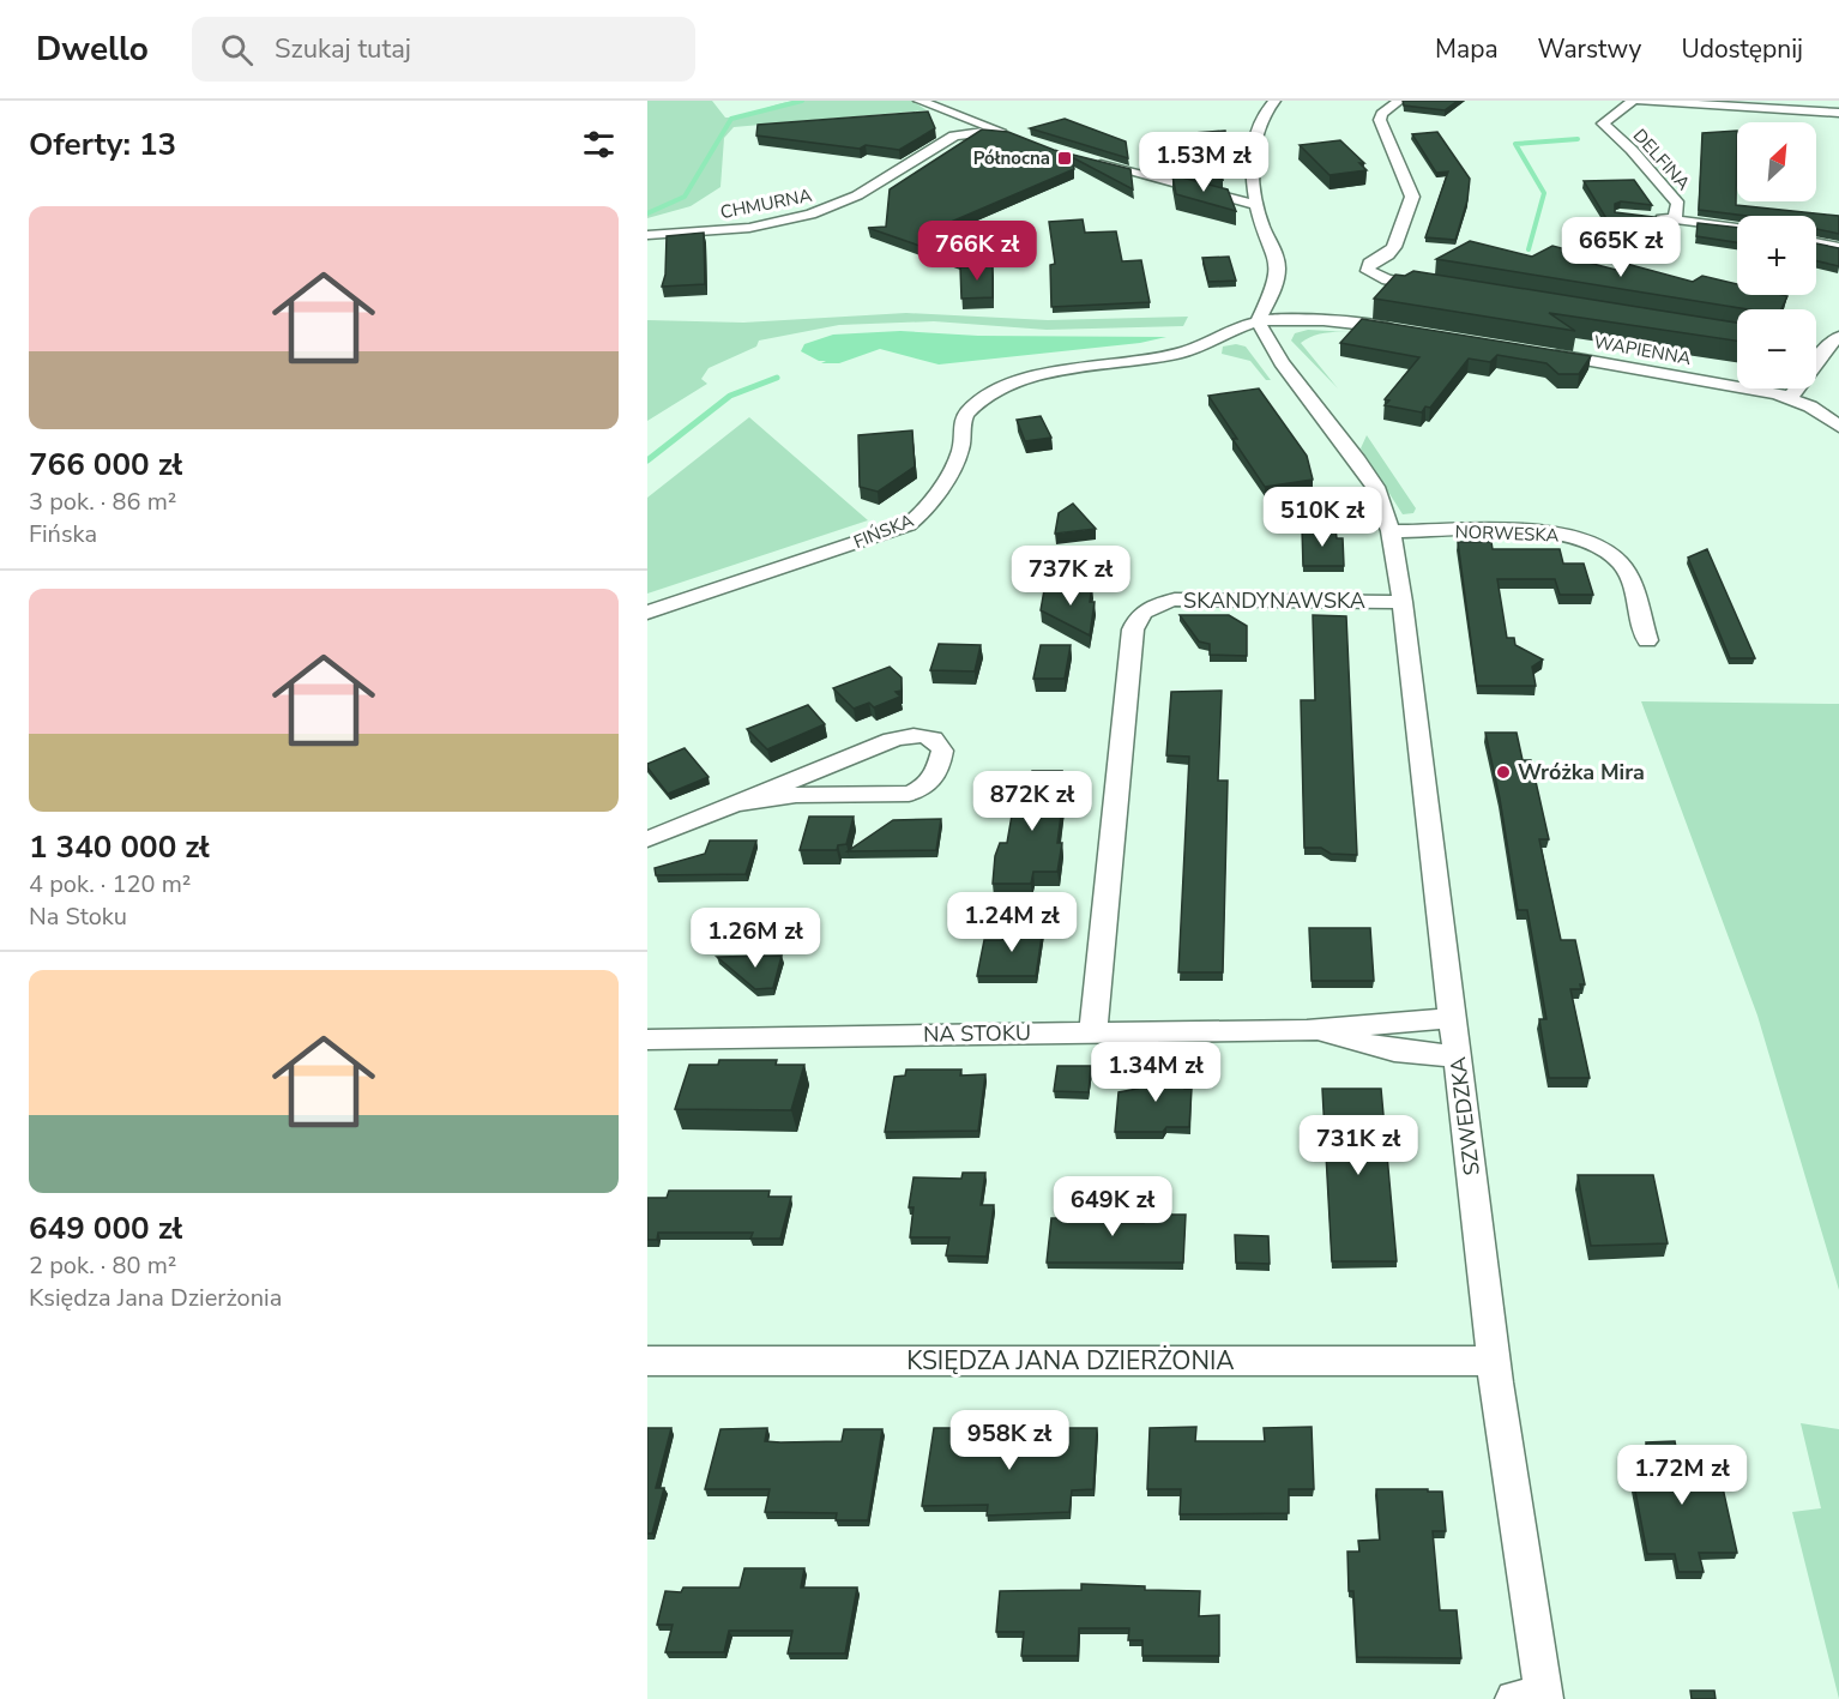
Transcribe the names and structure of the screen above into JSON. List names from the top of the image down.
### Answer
{
  "streets": {
    "street": [
      "DELFINA",
      "CHMURNA",
      "WAPIENNA",
      "FIŃSKA",
      "NORWESKA",
      "SKANDYNAWSKA",
      "NA STOKU",
      "SZWEDZKA",
      "KSIĘDZA JANA DZIERŻONIA"
    ]
  },
  "crossings": [
    ["NORWESKA", "SZWEDZKA"],
    ["SKANDYNAWSKA", "NA STOKU"],
    ["SKANDYNAWSKA", "SZWEDZKA"],
    ["NA STOKU", "SZWEDZKA"],
    ["SZWEDZKA", "KSIĘDZA JANA DZIERŻONIA"]
  ],
  "places": {
    "transit": ["Północna"],
    "other": ["Wróżka Mira"]
  },
  "north": "top right",
  "page": {
    "header": "Dwello",
    "search": "Szukaj tutaj",
    "nav": ["Mapa", "Warstwy", "Udostępnij"],
    "heading": "Oferty: 13",
    "map_buttons": ["+", "−"],
    "price": [
      "1.53M zł",
      "665K zł",
      "766K zł",
      "510K zł",
      "737K zł",
      "872K zł",
      "1.24M zł",
      "1.26M zł",
      "1.34M zł",
      "731K zł",
      "649K zł",
      "958K zł",
      "1.72M zł"
    ],
    "list": [
      {
        "name": "766 000 zł",
        "note": "3 pok. · 86 m² · Fińska"
      },
      {
        "name": "1 340 000 zł",
        "note": "4 pok. · 120 m² · Na Stoku"
      },
      {
        "name": "649 000 zł",
        "note": "2 pok. · 80 m² · Księdza Jana Dzierżonia"
      }
    ]
  }
}
